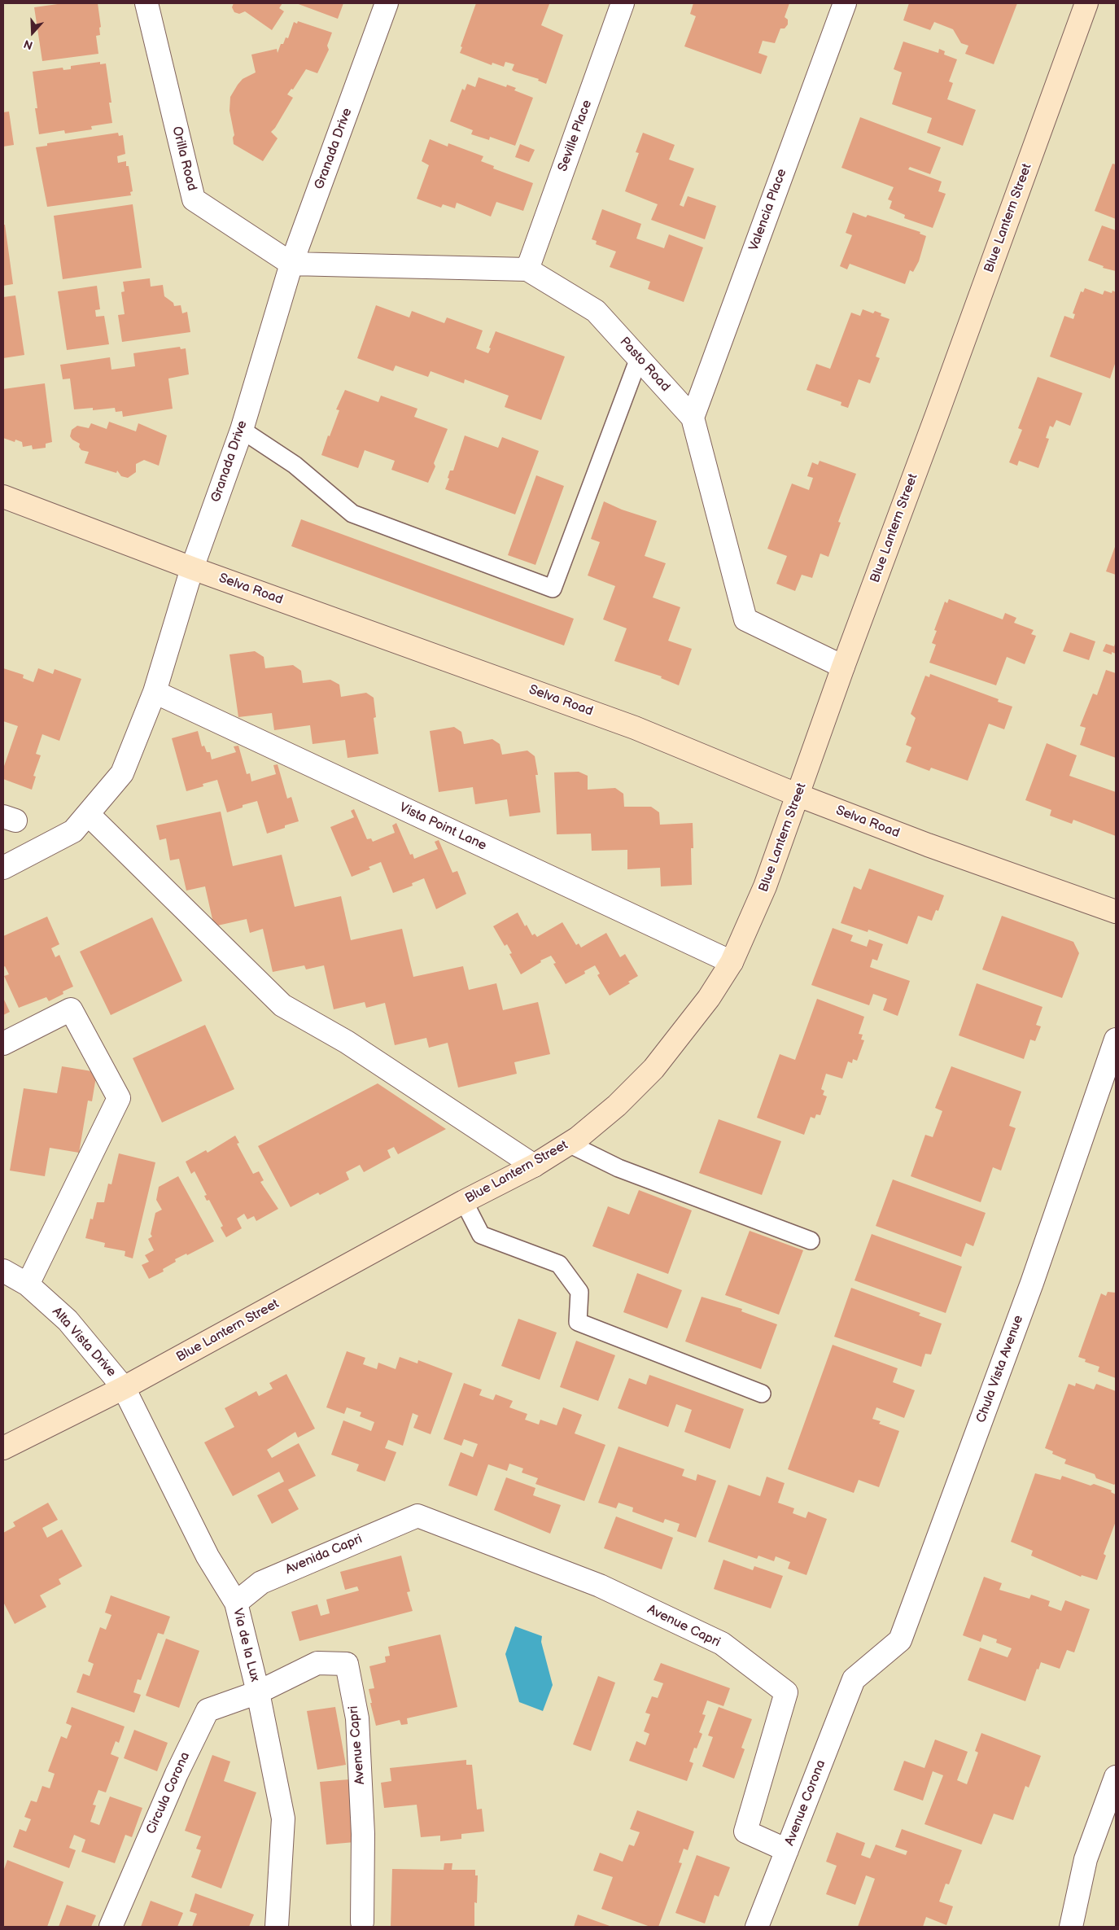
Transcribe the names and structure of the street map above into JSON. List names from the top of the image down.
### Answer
{
  "streets": {
    "street": [
      "Seville Place",
      "Granada Drive",
      "Orilla Road",
      "Valencia Place",
      "Blue Lantern Street",
      "Pasto Road",
      "Selva Road",
      "Vista Point Lane",
      "Alta Vista Drive",
      "Chula Vista Avenue",
      "Avenida Capri",
      "Avenue Capri",
      "Via de la Lux",
      "Circula Corona",
      "Avenue Corona"
    ]
  },
  "crossings": [
    ["Seville Place", "Pasto Road"],
    ["Granada Drive", "Orilla Road"],
    ["Granada Drive", "Pasto Road"],
    ["Granada Drive", "Selva Road"],
    ["Granada Drive", "Vista Point Lane"],
    ["Orilla Road", "Pasto Road"],
    ["Valencia Place", "Pasto Road"],
    ["Blue Lantern Street", "Pasto Road"],
    ["Blue Lantern Street", "Selva Road"],
    ["Blue Lantern Street", "Vista Point Lane"],
    ["Blue Lantern Street", "Alta Vista Drive"],
    ["Blue Lantern Street", "Via de la Lux"],
    ["Alta Vista Drive", "Via de la Lux"],
    ["Chula Vista Avenue", "Avenue Corona"],
    ["Avenida Capri", "Avenue Capri"],
    ["Avenida Capri", "Via de la Lux"],
    ["Avenue Capri", "Via de la Lux"],
    ["Avenue Capri", "Circula Corona"],
    ["Avenue Capri", "Avenue Corona"],
    ["Via de la Lux", "Circula Corona"]
  ],
  "north": "bottom"
}
